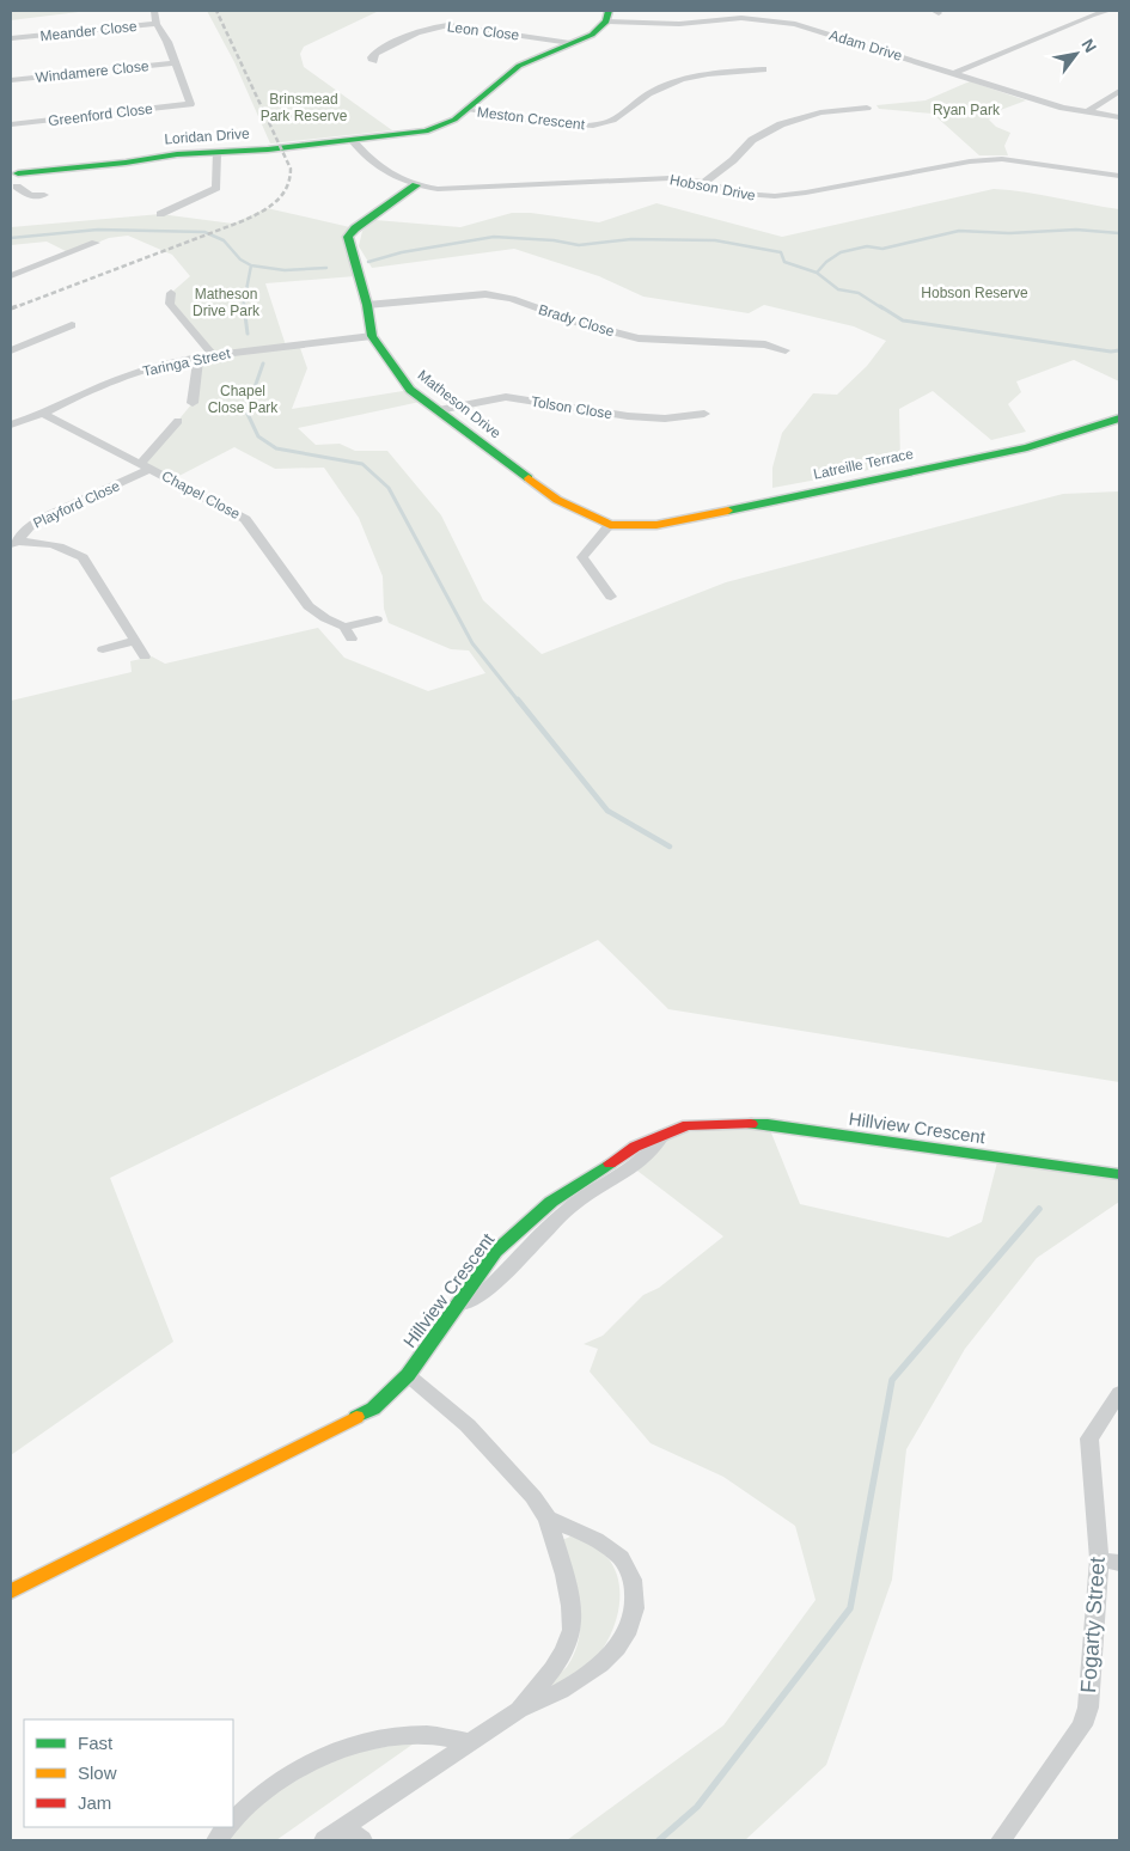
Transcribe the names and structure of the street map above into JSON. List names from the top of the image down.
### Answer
{
  "streets": {
    "street": [
      "Meander Close",
      "Leon Close",
      "Adam Drive",
      "Windamere Close",
      "Greenford Close",
      "Meston Crescent",
      "Loridan Drive",
      "Hobson Drive",
      "Brady Close",
      "Taringa Street",
      "Matheson Drive",
      "Tolson Close",
      "Latreille Terrace",
      "Chapel Close",
      "Playford Close",
      "Hillview Crescent",
      "Fogarty Street"
    ]
  },
  "crossings": [
    ["Leon Close", "Loridan Drive"],
    ["Adam Drive", "Loridan Drive"],
    ["Windamere Close", "Greenford Close"],
    ["Meston Crescent", "Loridan Drive"],
    ["Loridan Drive", "Hobson Drive"],
    ["Hobson Drive", "Matheson Drive"],
    ["Brady Close", "Matheson Drive"],
    ["Taringa Street", "Matheson Drive"],
    ["Taringa Street", "Chapel Close"],
    ["Matheson Drive", "Tolson Close"],
    ["Matheson Drive", "Latreille Terrace"],
    ["Chapel Close", "Playford Close"]
  ],
  "parks": [
    "Brinsmead Park Reserve",
    "Ryan Park",
    "Hobson Reserve",
    "Matheson Drive Park",
    "Chapel Close Park"
  ],
  "legend": ["Fast", "Slow", "Jam"],
  "north": "top right"
}
